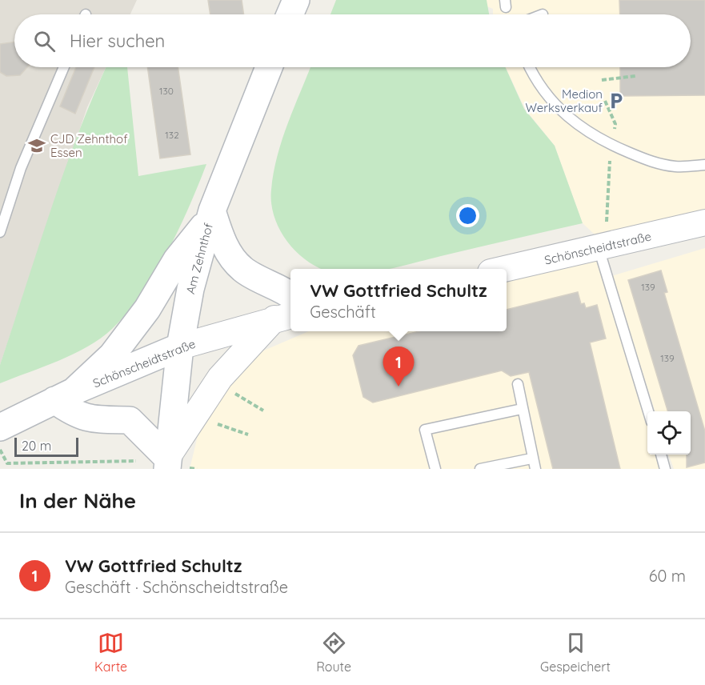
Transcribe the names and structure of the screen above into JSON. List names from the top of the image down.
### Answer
{
  "streets": {
    "main road": ["Schönscheidtstraße", "Am Zehnthof"]
  },
  "crossings": [
    ["Schönscheidtstraße", "Am Zehnthof"]
  ],
  "places": {
    "parking": ["Medion Werksverkauf"],
    "school or university": ["CJD Zehnthof Essen"]
  },
  "house_numbers": [
    "130",
    "132",
    "139",
    "139"
  ],
  "scale_bar": "20 m",
  "page": {
    "search": "Hier suchen",
    "popup": ["VW Gottfried Schultz", "Geschäft"],
    "pins": "1",
    "scale": "20 m",
    "heading": "In der Nähe",
    "list": [
      {
        "mark": "1",
        "name": "VW Gottfried Schultz",
        "note": "Geschäft · Schönscheidtstraße",
        "value": "60 m"
      }
    ],
    "nav": ["Karte", "Route", "Gespeichert"]
  }
}
